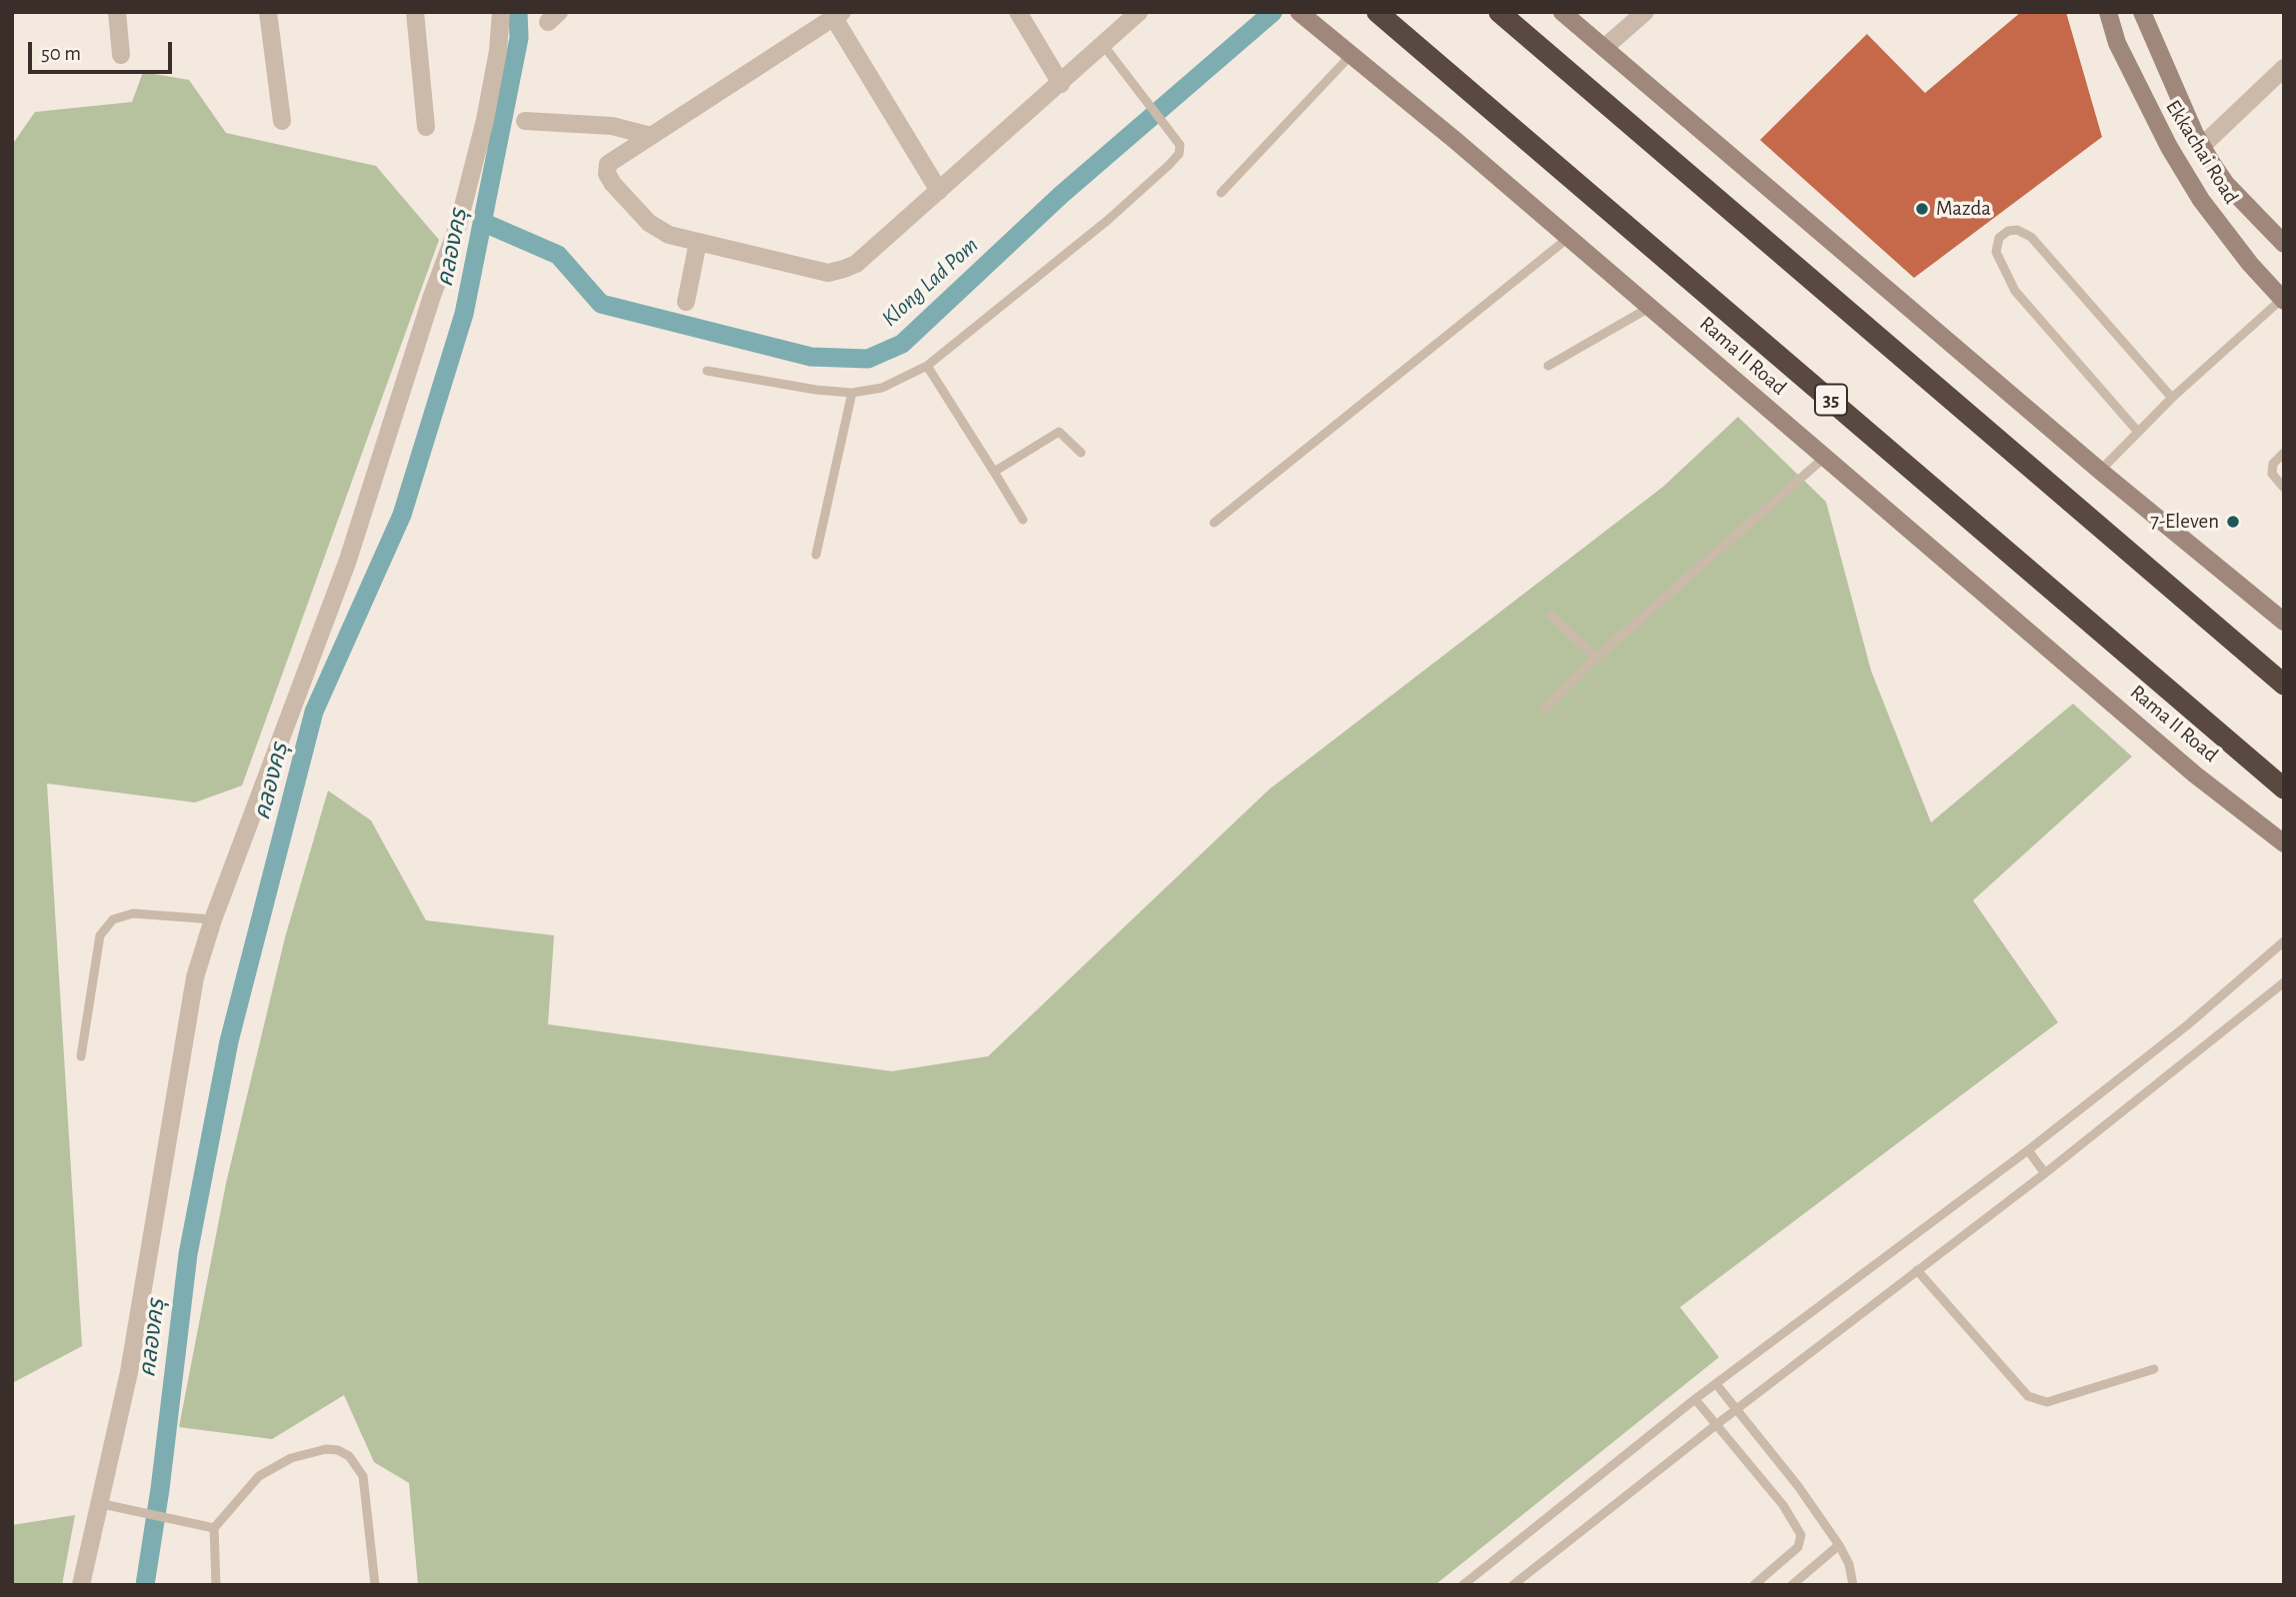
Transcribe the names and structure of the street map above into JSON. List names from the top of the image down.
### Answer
{
  "streets": {
    "highway": ["Rama II Road", "35"],
    "main road": ["Ekkachai Road"]
  },
  "water": ["คลองครุ", "Klong Lad Pom"],
  "places": ["Mazda", "7-Eleven"],
  "scale_bar": "50 m"
}
